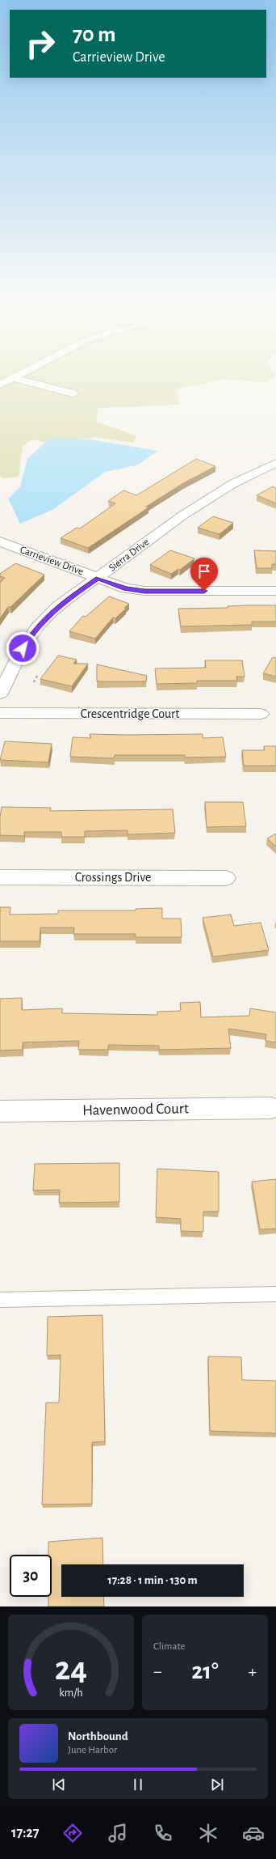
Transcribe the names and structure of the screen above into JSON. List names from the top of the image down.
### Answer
{
  "streets": {
    "street": [
      "Sierra Drive",
      "Carrieview Drive",
      "Crescentridge Court",
      "Crossings Drive",
      "Havenwood Court"
    ]
  },
  "crossings": [
    ["Sierra Drive", "Carrieview Drive"]
  ],
  "page": {
    "turn": ["70 m", "Carrieview Drive"],
    "limit": "30",
    "trip": "17:28 · 1 min · 130 m",
    "tile": "Climate",
    "heat": ["−", "21°", "+"],
    "song": ["Northbound", "June Harbor"],
    "tabs": "17:27",
    "gauge": ["24", "km/h"]
  }
}
